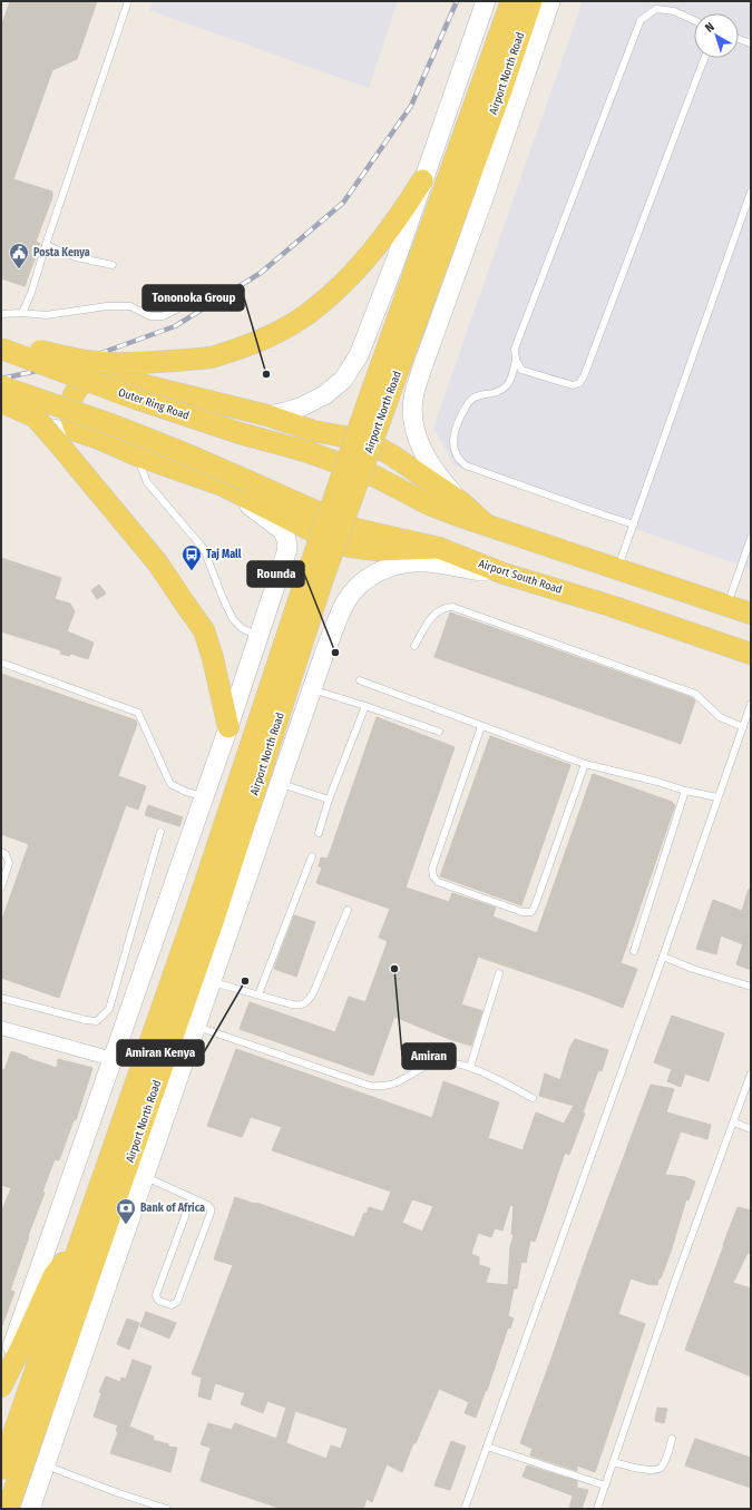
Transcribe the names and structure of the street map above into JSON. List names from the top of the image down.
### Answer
{
  "streets": {
    "main road": ["Airport North Road", "Outer Ring Road", "Airport South Road"]
  },
  "crossings": [
    ["Airport North Road", "Airport South Road"]
  ],
  "places": {
    "public building": ["Posta Kenya"],
    "other": [
      "Tononoka Group",
      "Rounda",
      "Amiran",
      "Amiran Kenya"
    ],
    "bus stop": ["Taj Mall"],
    "bank": ["Bank of Africa"]
  },
  "north": "top left"
}
